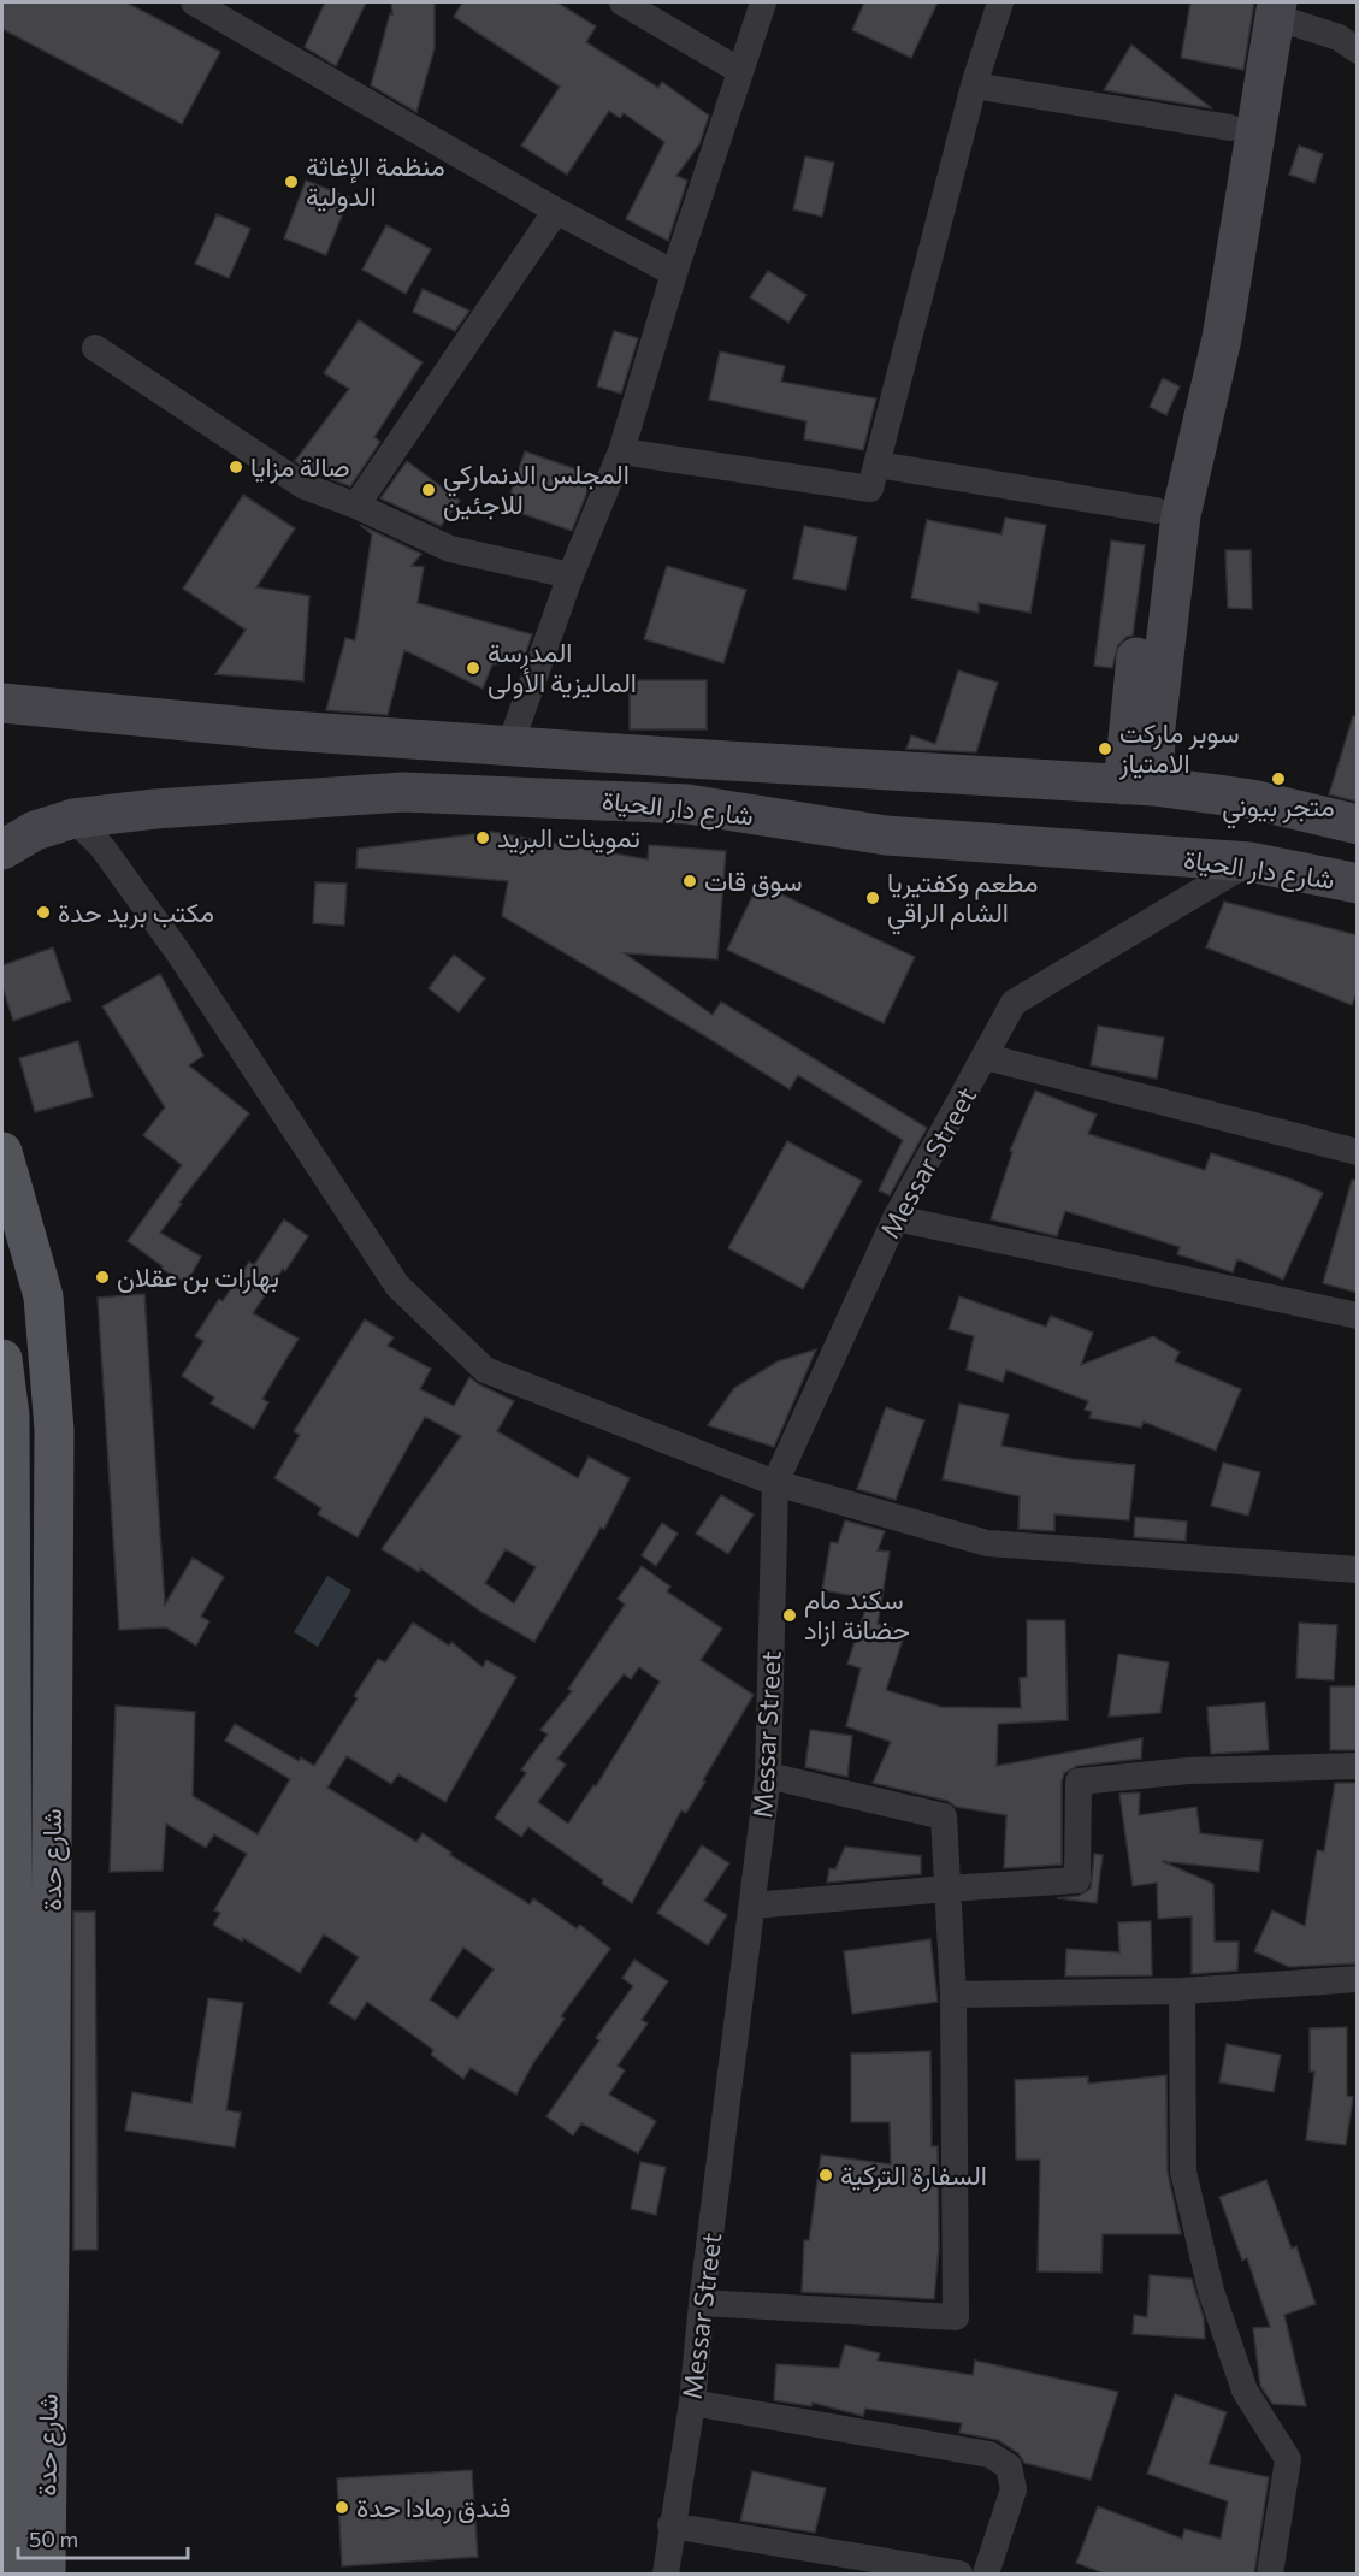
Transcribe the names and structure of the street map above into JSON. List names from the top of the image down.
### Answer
{
  "streets": {
    "main road": ["شارع دار الحياة", "شارع حدة"],
    "street": ["Messar Street"]
  },
  "crossings": [
    ["شارع دار الحياة", "Messar Street"]
  ],
  "places": [
    "منظمة الإغاثة الدولية",
    "صالة مزايا",
    "المجلس الدنماركي للاجئين",
    "المدرسة الماليزية الأولى",
    "سوبر ماركت الامتياز",
    "متجر بيوني",
    "تموينات البريد",
    "سوق قات",
    "مطعم وكفتيريا الشام الراقي",
    "مكتب بريد حدة",
    "بهارات بن عقلان",
    "سكند مام حضانة ازاد",
    "السفارة التركية",
    "فندق رمادا حدة"
  ],
  "scale_bar": "50 m"
}
